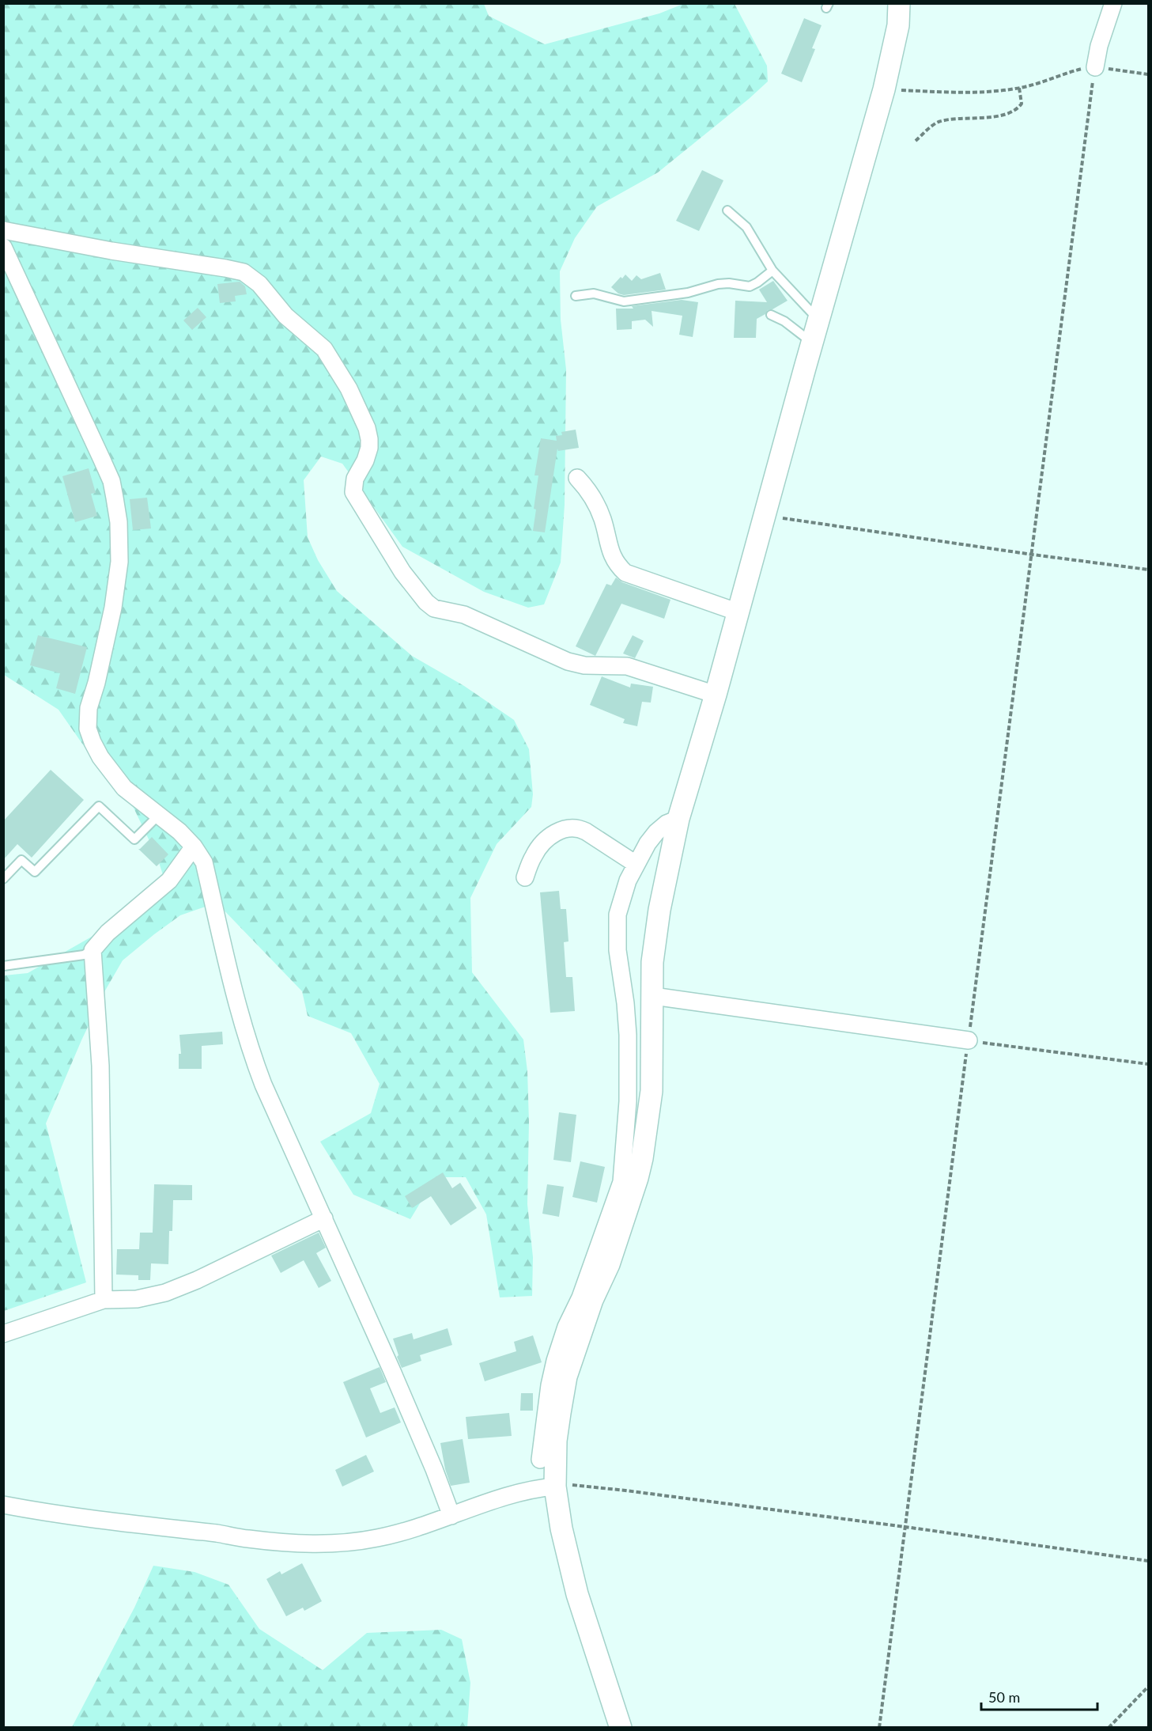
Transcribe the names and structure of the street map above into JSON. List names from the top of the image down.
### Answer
{
  "scale_bar": "50 m"
}
